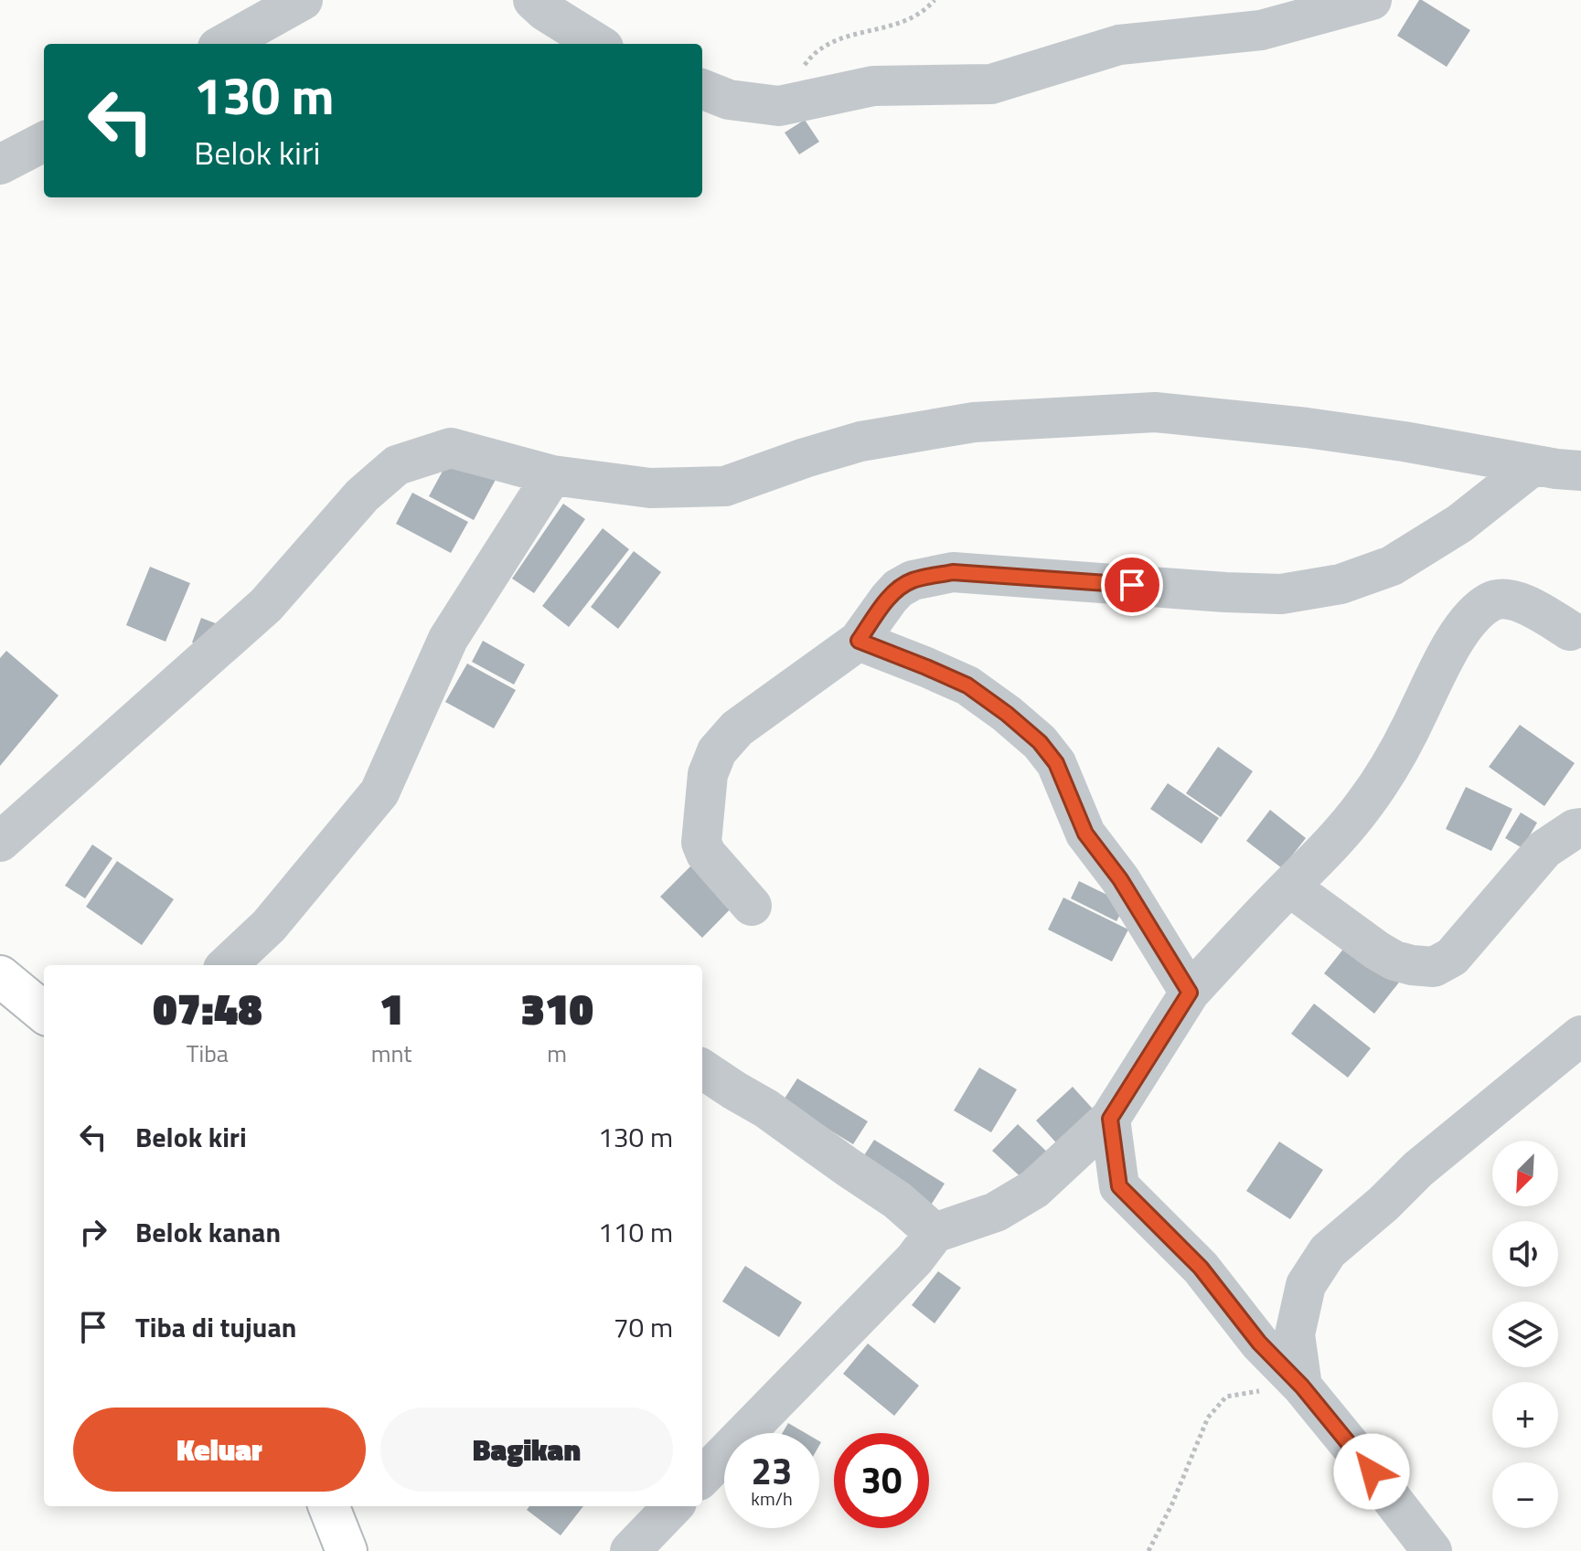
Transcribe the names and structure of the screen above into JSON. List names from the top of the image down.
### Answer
{
  "north": "bottom left",
  "page": {
    "turn": ["130 m", "Belok kiri"],
    "eta": [
      "07:48",
      "Tiba",
      "1",
      "mnt",
      "310",
      "m"
    ],
    "list": [
      {
        "name": "Belok kiri",
        "value": "130 m"
      },
      {
        "name": "Belok kanan",
        "value": "110 m"
      },
      {
        "name": "Tiba di tujuan",
        "value": "70 m"
      }
    ],
    "map_buttons": ["+", "−"],
    "buttons": ["Keluar", "Bagikan"],
    "speed": "23 km/h",
    "limit": "30"
  }
}
